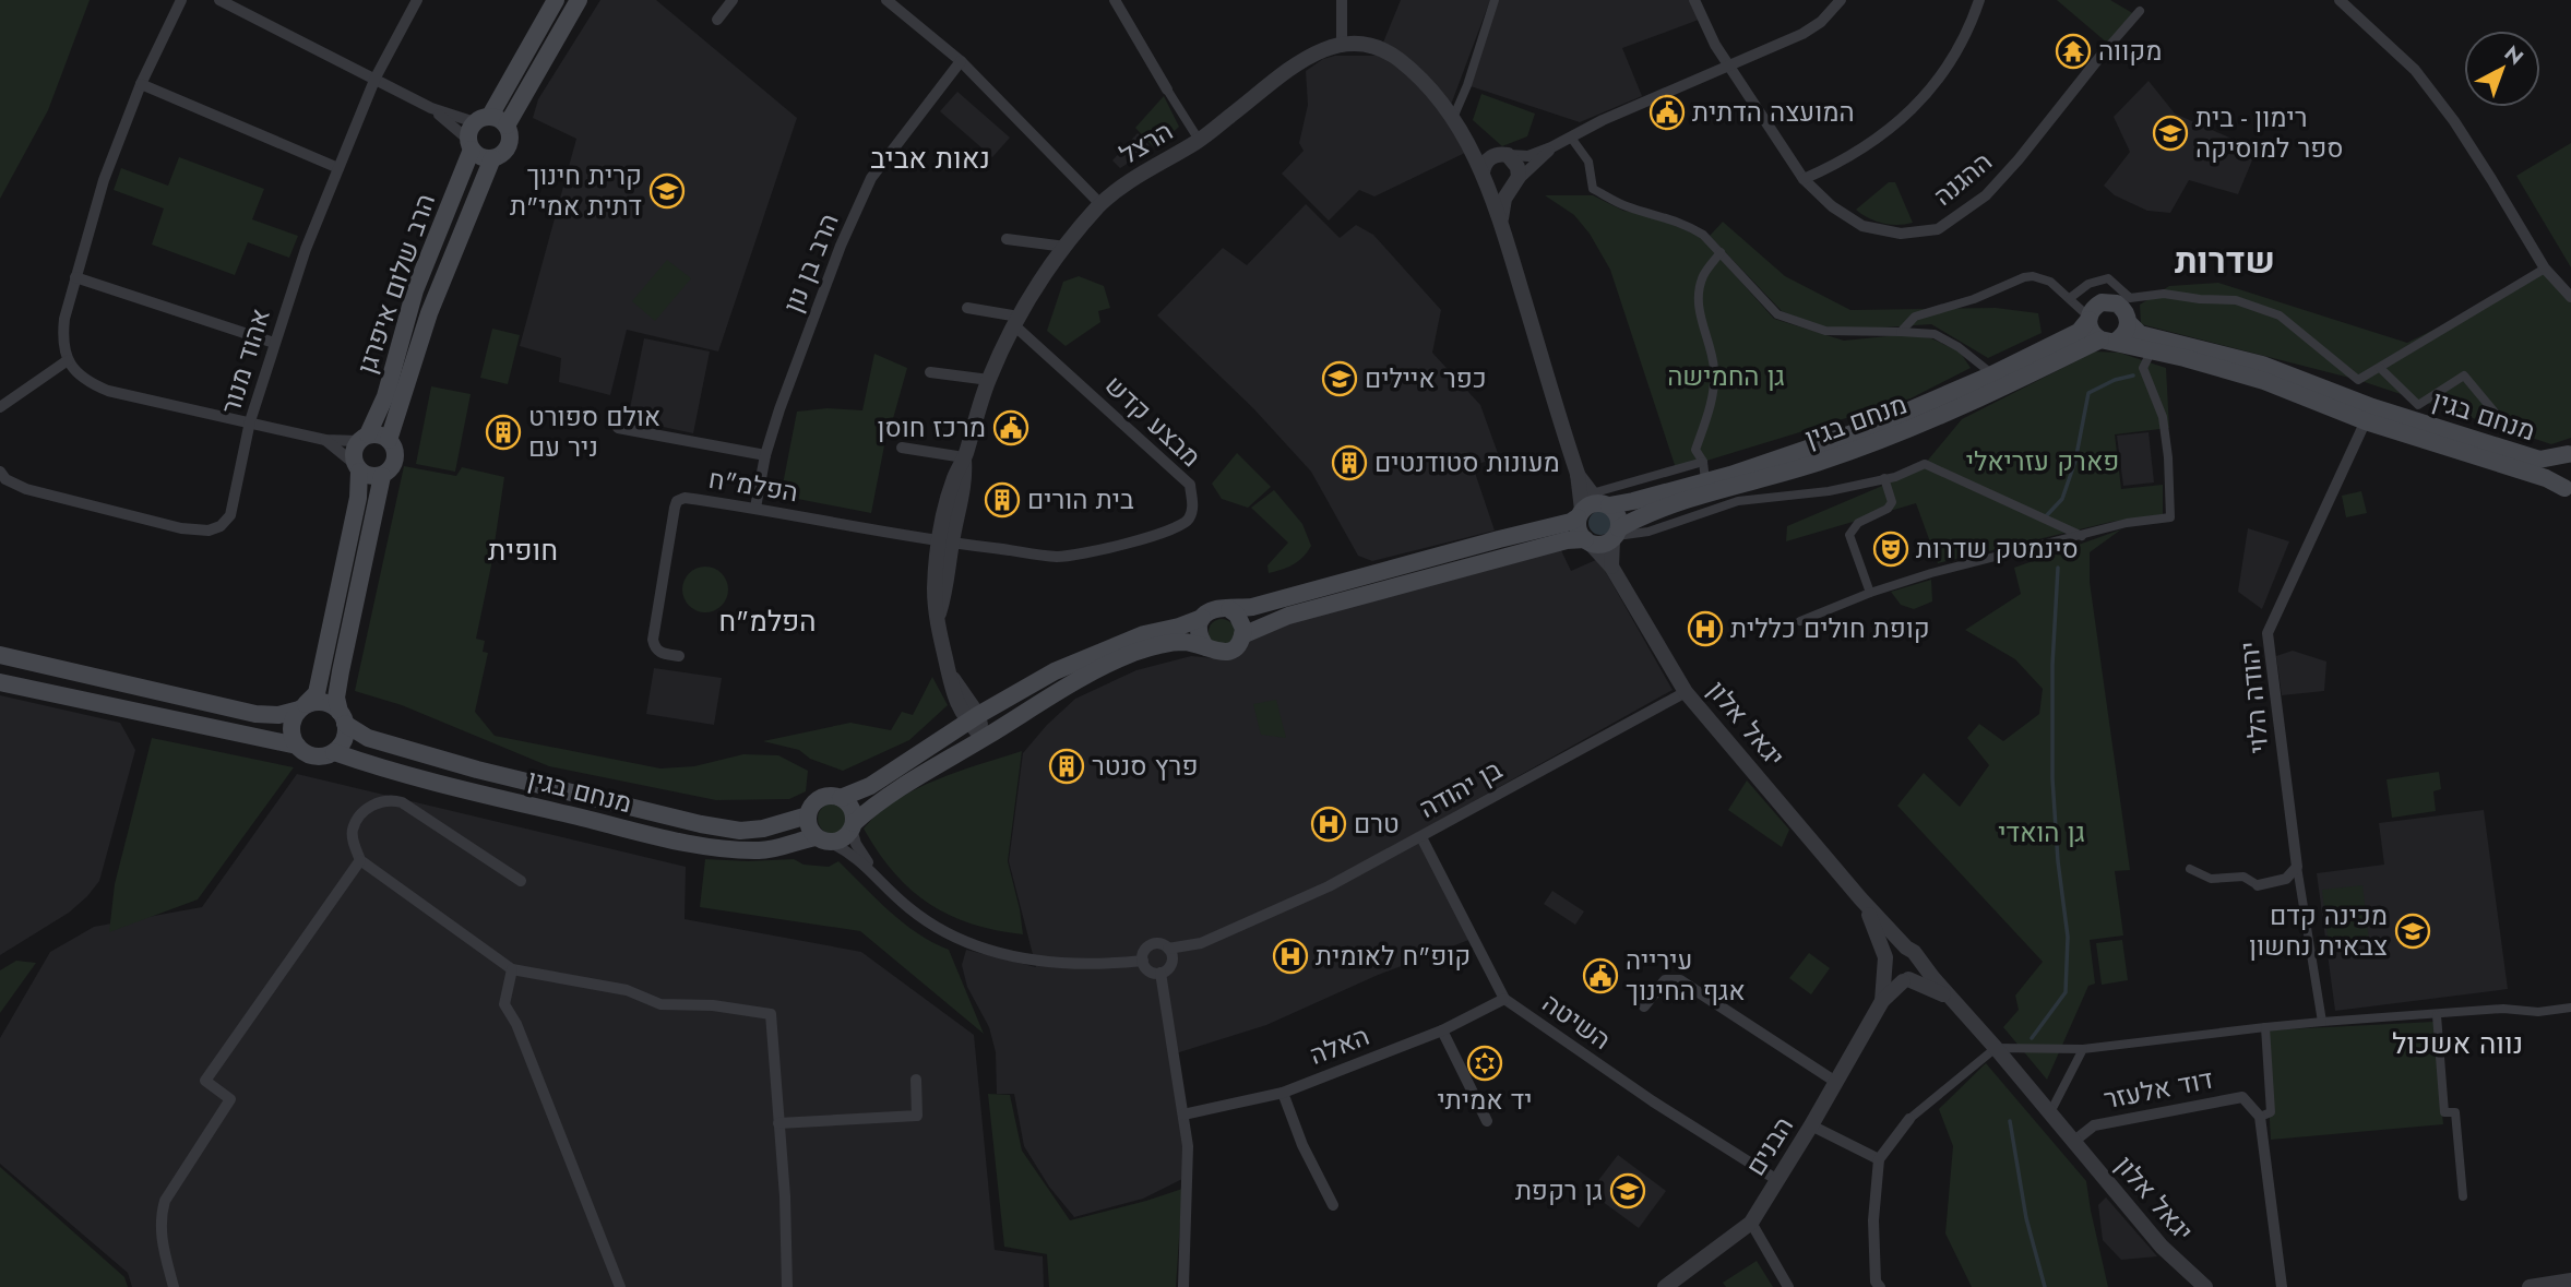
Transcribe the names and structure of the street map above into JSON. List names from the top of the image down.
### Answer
{
  "streets": {
    "main road": ["הרב שלום איפרגן", "מנחם בגין"],
    "street": [
      "הרצל",
      "ההגנה",
      "הרב בן נון",
      "אהוד מנור",
      "מבצע קדש",
      "הפלמ\"ח",
      "יהודה הלוי",
      "יגאל אלון",
      "בן יהודה",
      "השיטה",
      "האלה",
      "דוד אלעזר",
      "הבנים"
    ]
  },
  "crossings": [
    ["הרצל", "מבצע קדש"],
    ["הרצל", "הפלמ\"ח"],
    ["הרב בן נון", "הפלמ\"ח"],
    ["מנחם בגין", "יהודה הלוי"],
    ["מנחם בגין", "יגאל אלון"],
    ["מבצע קדש", "הפלמ\"ח"],
    ["יגאל אלון", "בן יהודה"],
    ["יגאל אלון", "דוד אלעזר"],
    ["יגאל אלון", "הבנים"],
    ["בן יהודה", "השיטה"],
    ["השיטה", "האלה"],
    ["השיטה", "הבנים"]
  ],
  "districts": [
    "נאות אביב",
    "שדרות",
    "חופית",
    "הפלמ\"ח",
    "נווה אשכול"
  ],
  "parks": ["גן החמישה", "פארק עזריאלי", "גן הואדי"],
  "places": {
    "temple": ["מקווה"],
    "public building": ["המועצה הדתית", "מרכז חוסן", "עירייה אגף החינוך"],
    "school or university": [
      "רימון - בית ספר למוסיקה",
      "קרית חינוך דתית אמי\"ת",
      "כפר איילים",
      "מכינה קדם צבאית נחשון",
      "גן רקפת"
    ],
    "building": [
      "אולם ספורט ניר עם",
      "מעונות סטודנטים",
      "בית הורים",
      "פרץ סנטר"
    ],
    "theatre": ["סינמטק שדרות"],
    "hospital": ["קופת חולים כללית", "טרם", "קופ\"ח לאומית"],
    "synagogue": ["יד אמיתי"]
  },
  "north": "top right"
}
